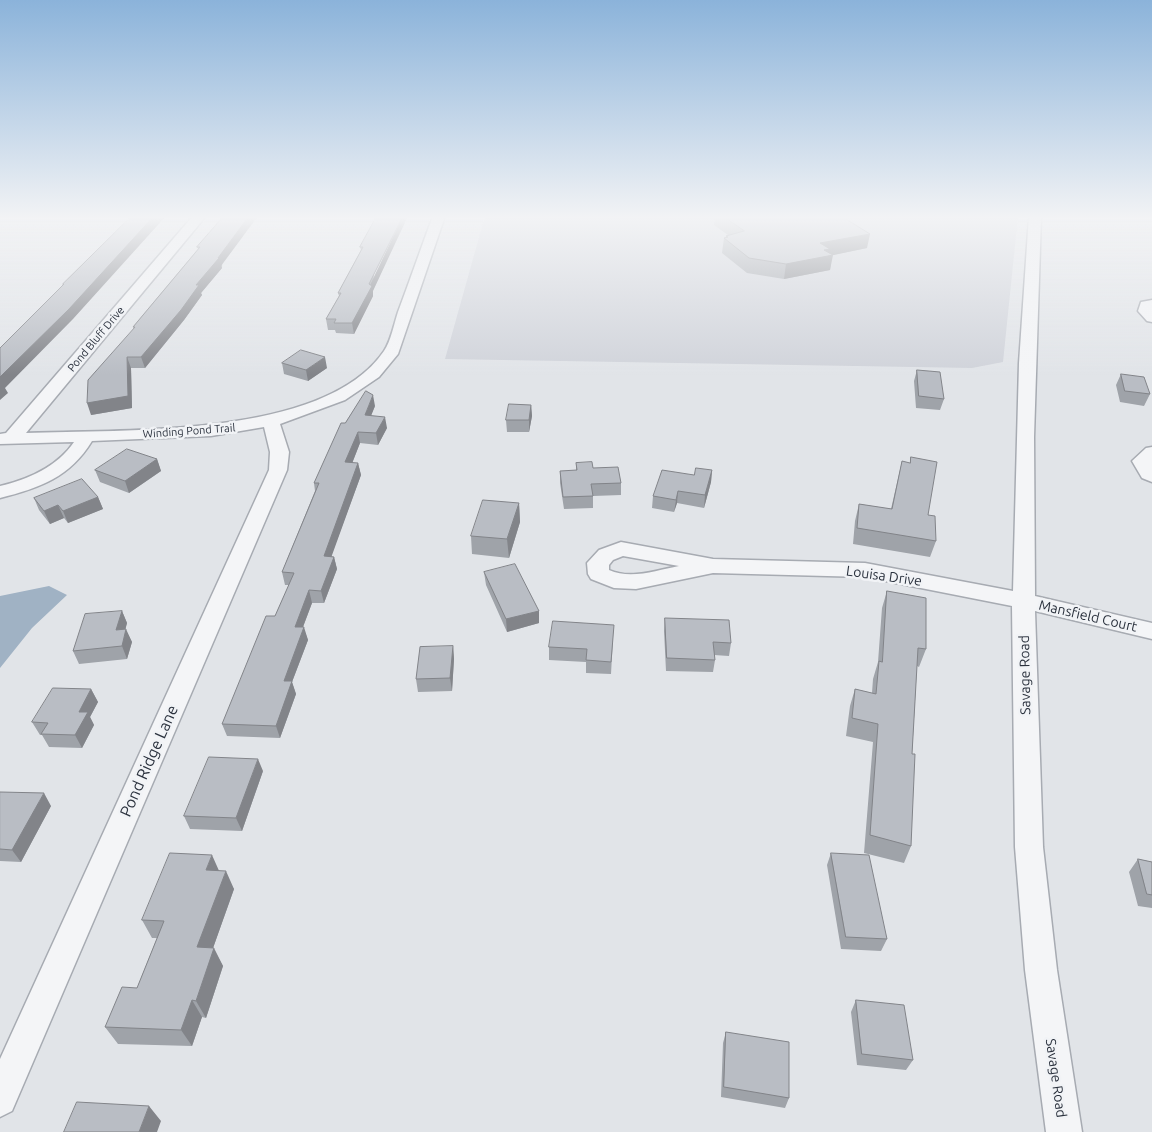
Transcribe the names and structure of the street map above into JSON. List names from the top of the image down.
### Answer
{
  "streets": {
    "street": [
      "Pond Bluff Drive",
      "Winding Pond Trail",
      "Louisa Drive",
      "Mansfield Court",
      "Savage Road",
      "Pond Ridge Lane"
    ]
  },
  "crossings": [
    ["Pond Bluff Drive", "Winding Pond Trail"],
    ["Winding Pond Trail", "Pond Ridge Lane"],
    ["Louisa Drive", "Mansfield Court"],
    ["Louisa Drive", "Savage Road"],
    ["Mansfield Court", "Savage Road"]
  ]
}
